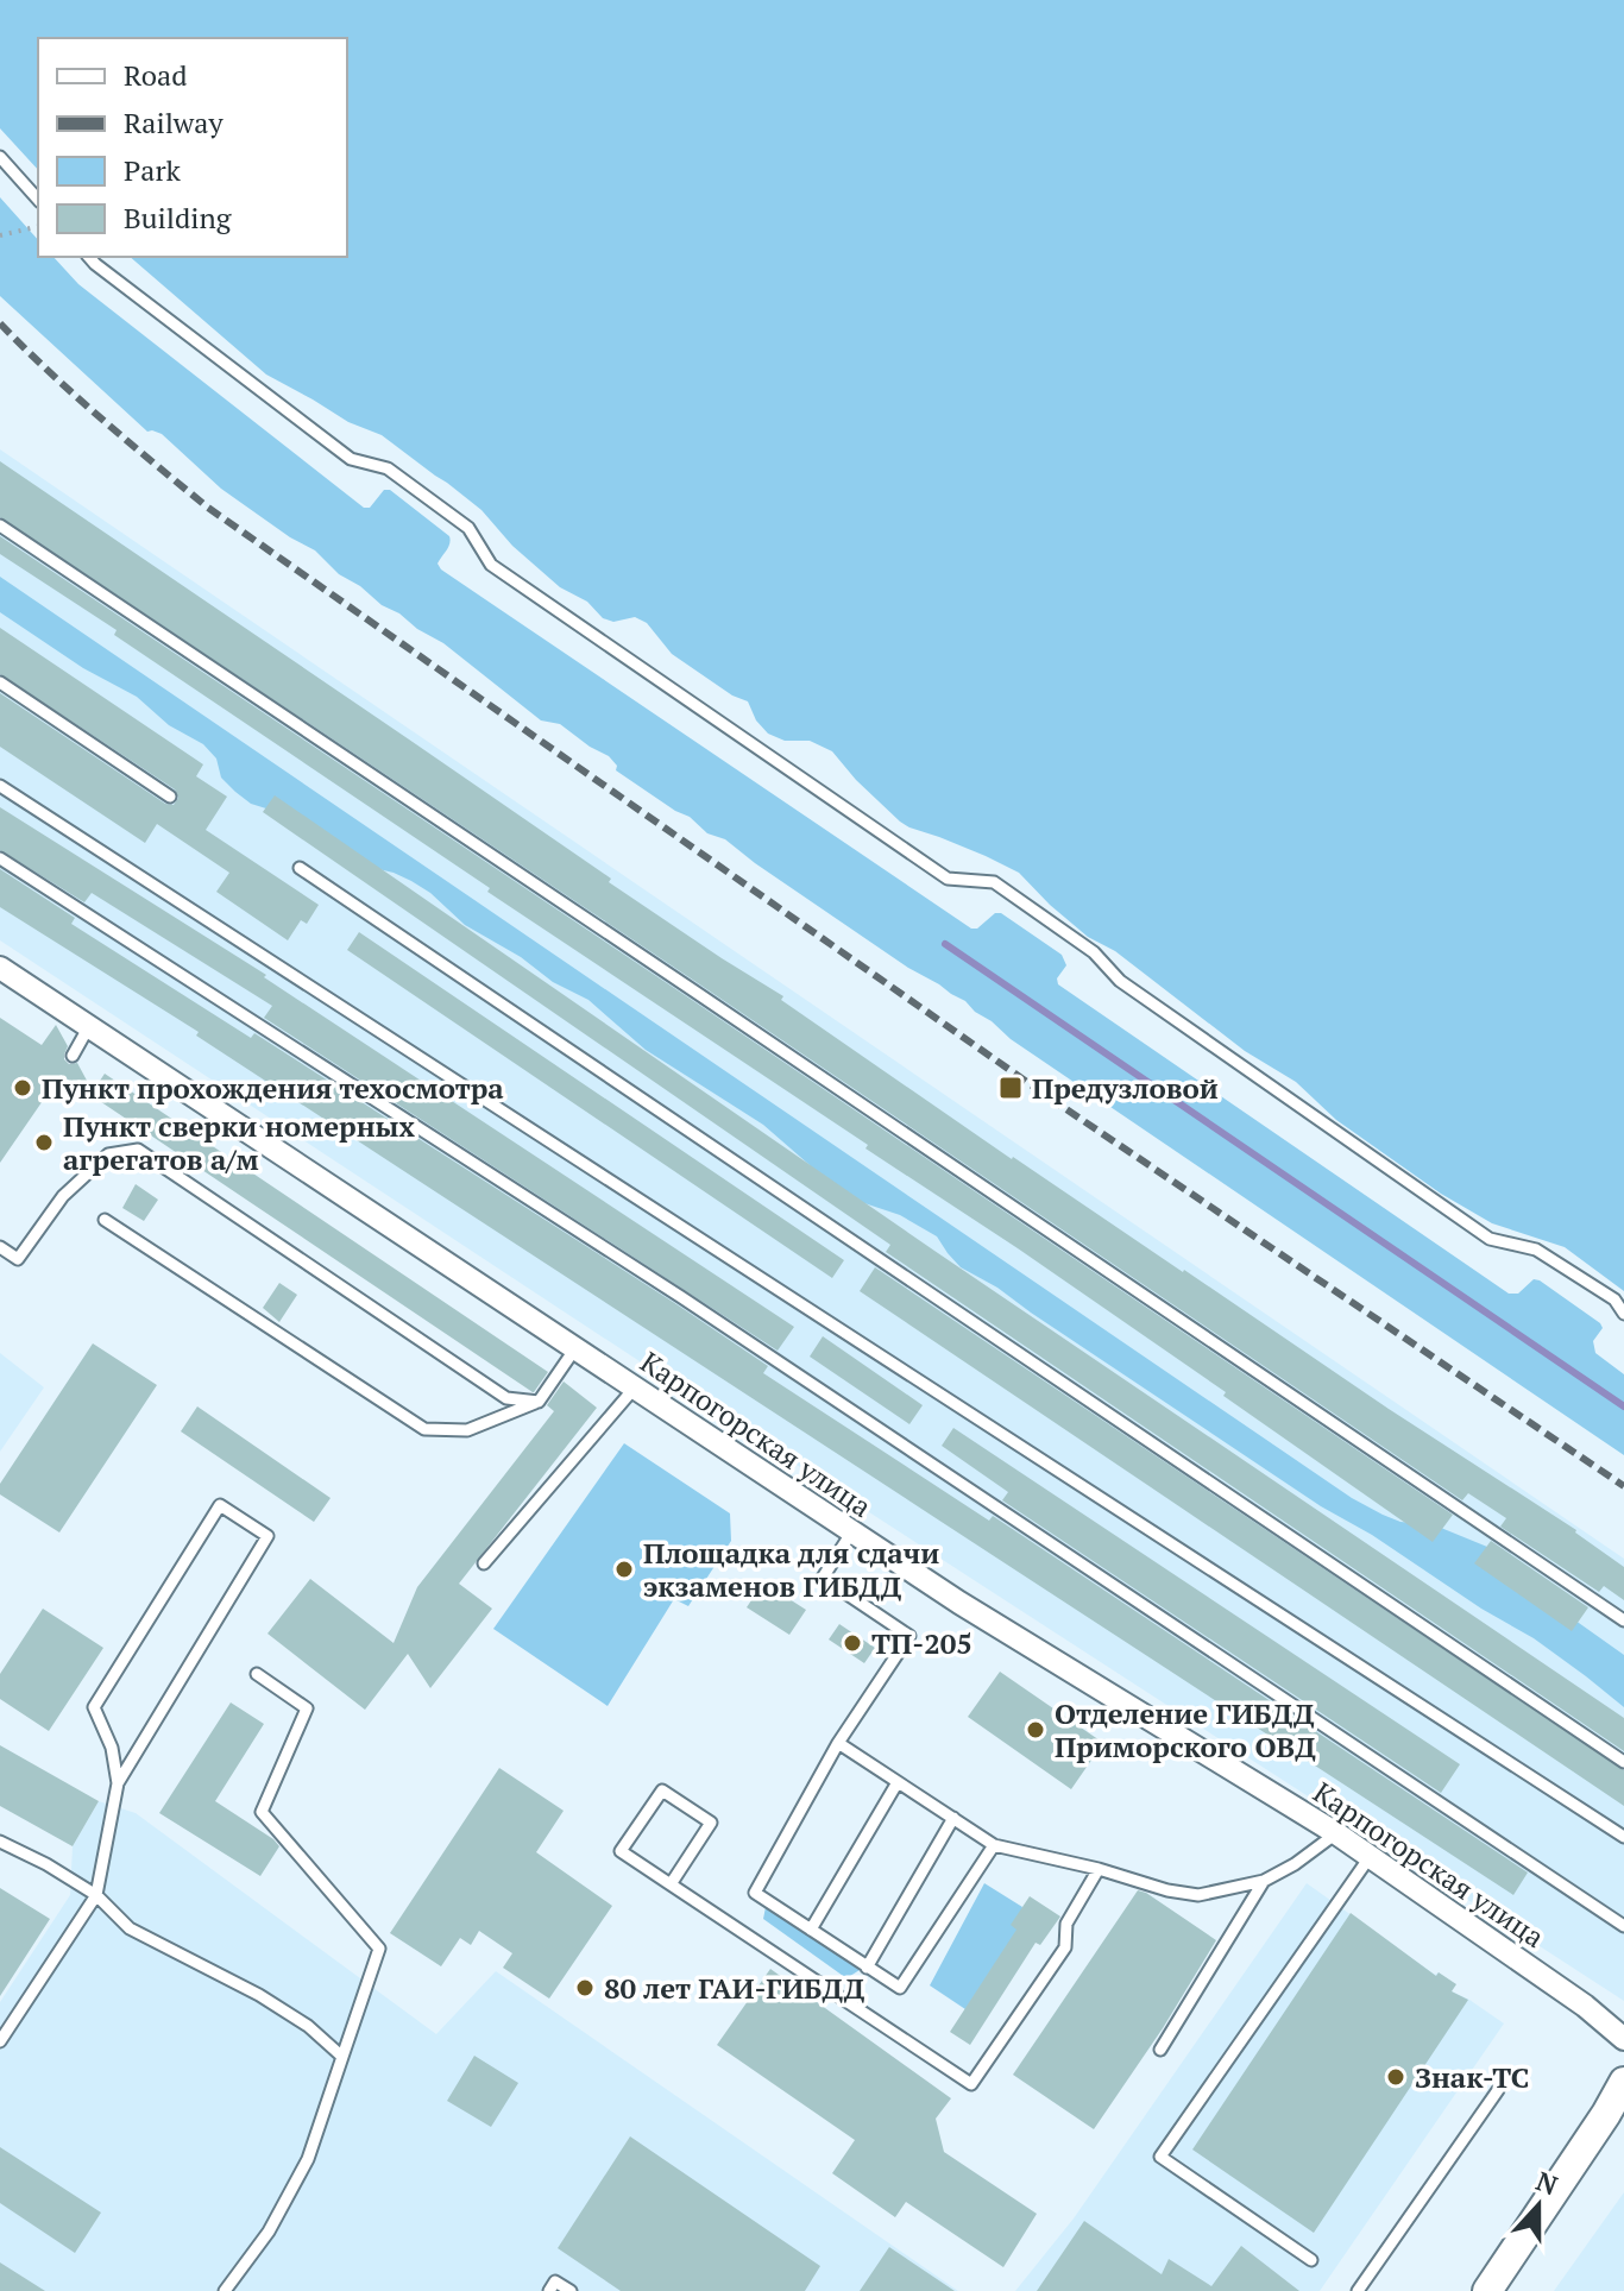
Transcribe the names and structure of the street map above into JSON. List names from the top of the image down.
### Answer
{
  "streets": {
    "street": ["Карпогорская улица"]
  },
  "places": {
    "other": [
      "Пункт прохождения техосмотра",
      "Пункт сверки номерных агрегатов а/м",
      "Площадка для сдачи экзаменов ГИБДД",
      "ТП-205",
      "Отделение ГИБДД Приморского ОВД",
      "80 лет ГАИ-ГИБДД",
      "Знак-ТС"
    ],
    "transit": ["Предузловой"]
  },
  "legend": [
    "Road",
    "Railway",
    "Park",
    "Building"
  ],
  "north": "top"
}
